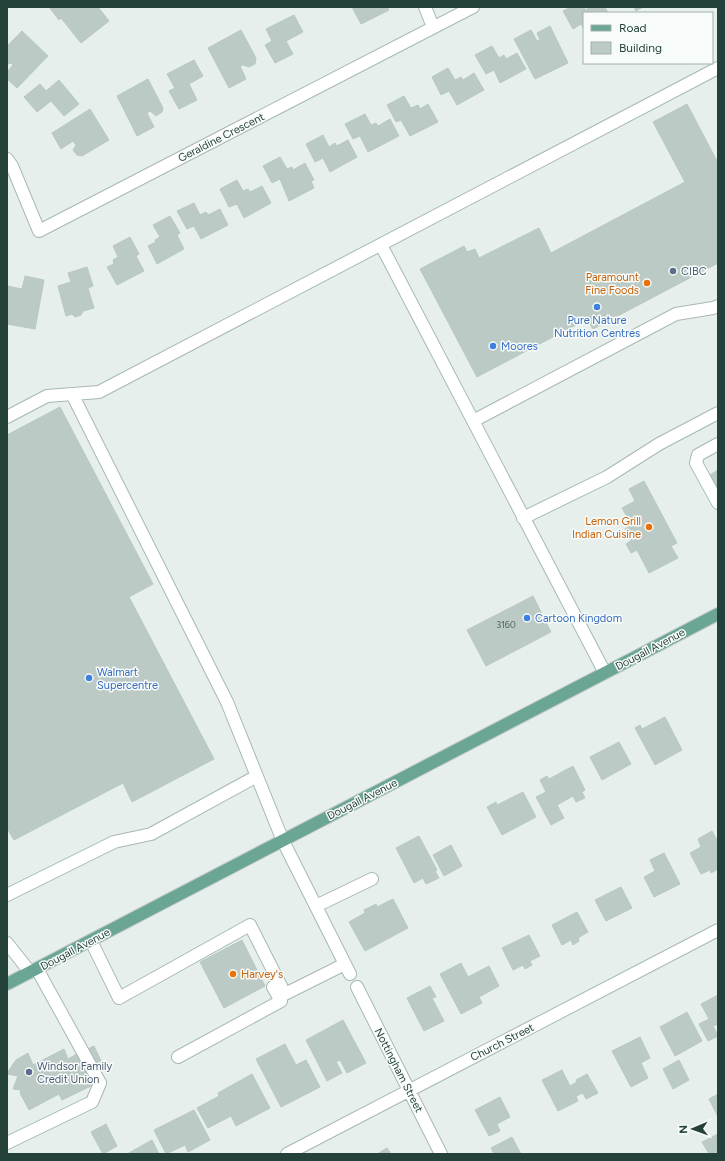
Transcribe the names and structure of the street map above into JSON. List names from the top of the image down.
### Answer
{
  "streets": {
    "main road": ["Dougall Avenue"],
    "street": ["Geraldine Crescent", "Church Street", "Nottingham Street"]
  },
  "crossings": [
    ["Church Street", "Nottingham Street"]
  ],
  "places": [
    "CIBC",
    "Paramount Fine Foods",
    "Pure Nature Nutrition Centres",
    "Moores",
    "Lemon Grill Indian Cuisine",
    "Cartoon Kingdom",
    "Walmart Supercentre",
    "Harvey's",
    "Windsor Family Credit Union"
  ],
  "house_numbers": ["3160"],
  "legend": ["Road", "Building"],
  "north": "left"
}
